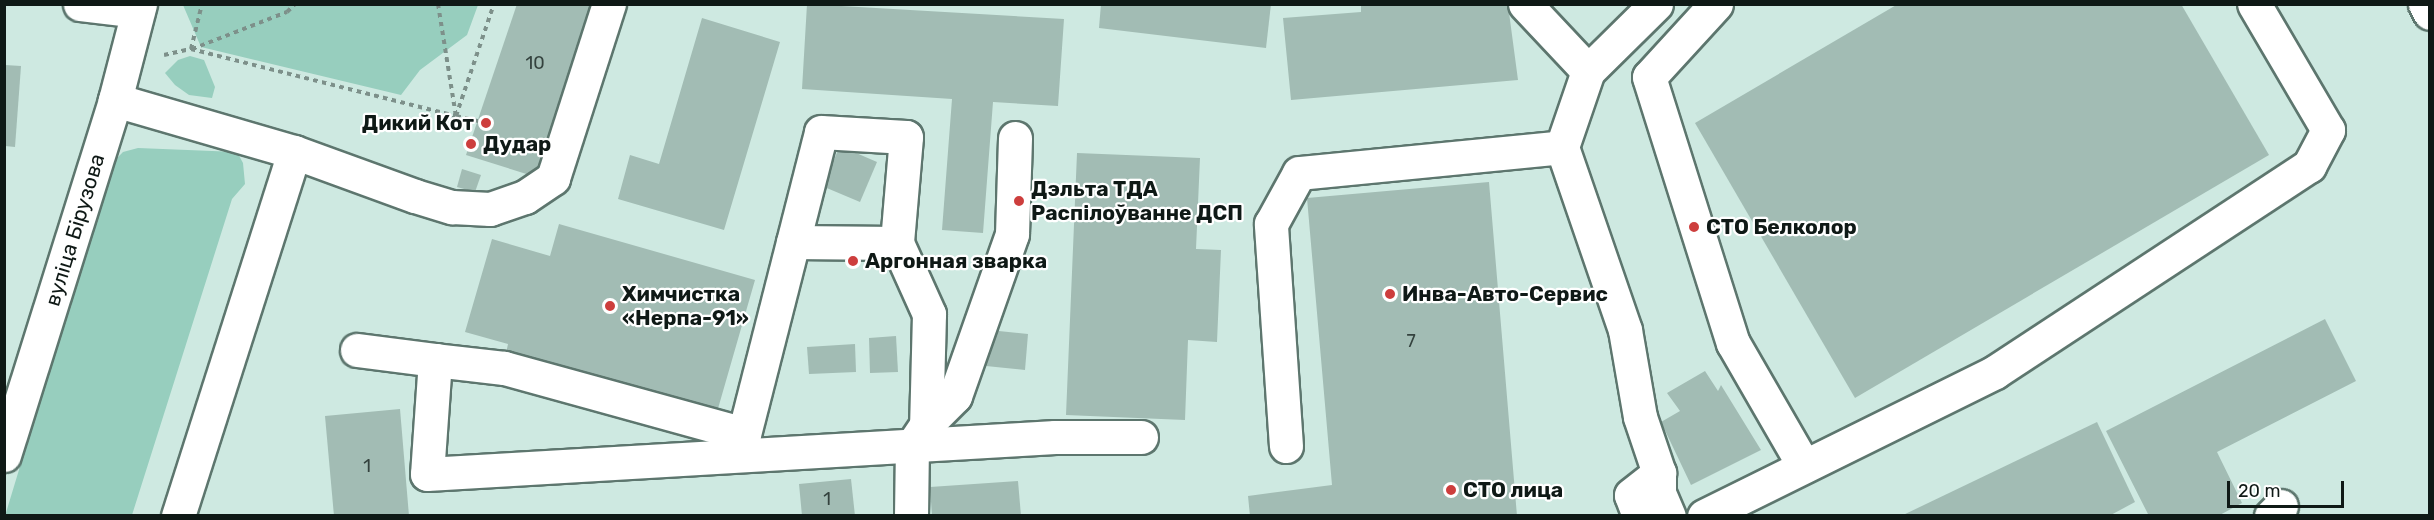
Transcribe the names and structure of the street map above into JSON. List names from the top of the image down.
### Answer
{
  "streets": {
    "street": ["вуліца Бірузова"]
  },
  "places": [
    "Дикий Кот",
    "Дудар",
    "Дэльта ТДА Распілоўванне ДСП",
    "СТО Белколор",
    "Аргонная зварка",
    "Инва-Авто-Сервис",
    "Химчистка «Нерпа-91»",
    "СТО лица"
  ],
  "house_numbers": [
    "10",
    "7",
    "1",
    "1"
  ],
  "scale_bar": "20 m"
}
